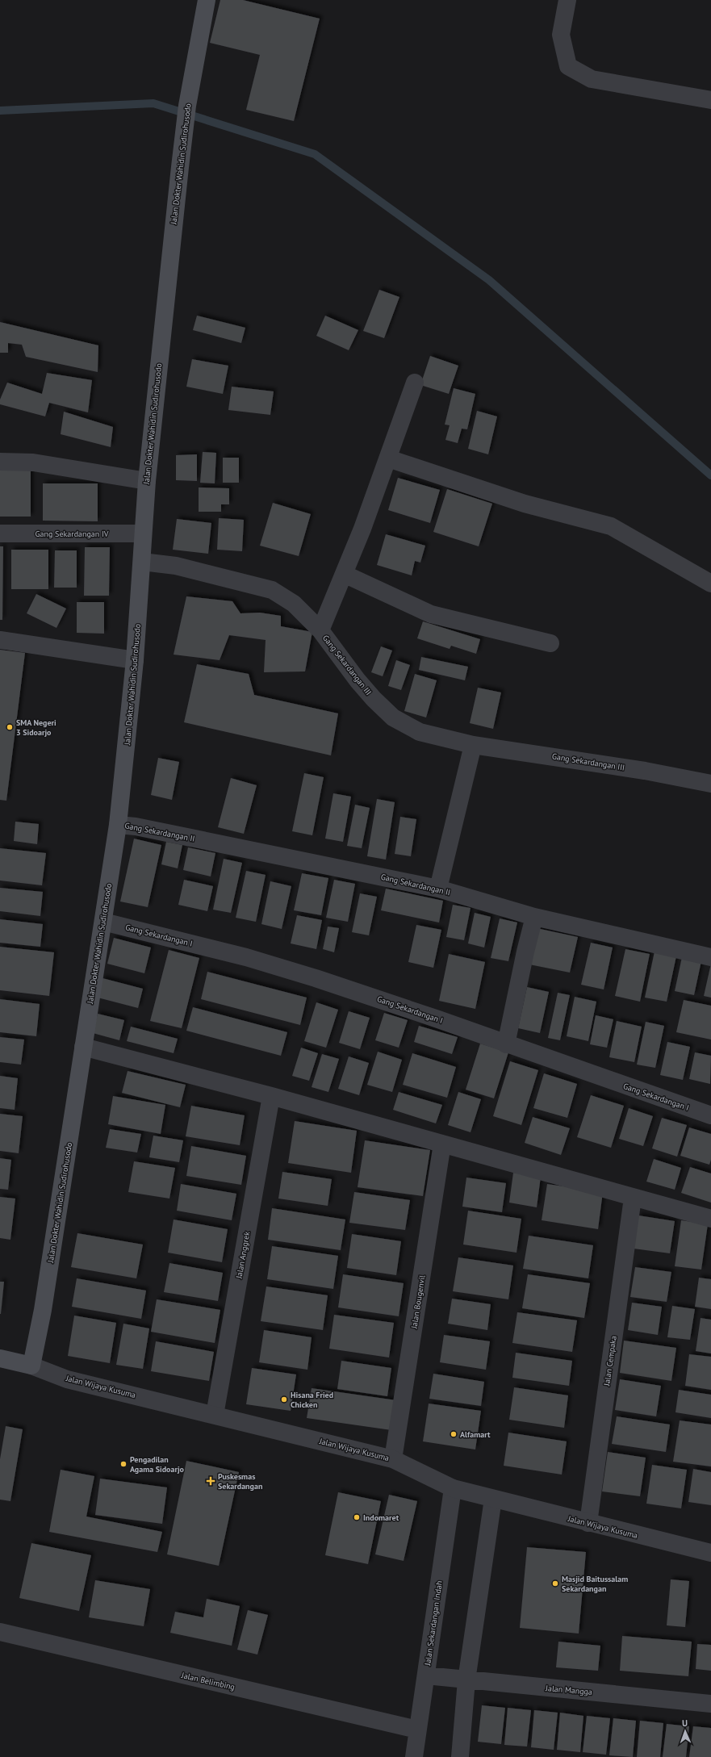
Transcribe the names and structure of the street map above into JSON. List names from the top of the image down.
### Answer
{
  "streets": {
    "main road": ["Jalan Dokter Wahidin Sudirohusodo"],
    "street": [
      "Gang Sekardangan IV",
      "Gang Sekardangan III",
      "Gang Sekardangan II",
      "Gang Sekardangan I",
      "Jalan Anggrek",
      "Jalan Bougenvil",
      "Jalan Cempaka",
      "Jalan Wijaya Kusuma",
      "Jalan Sekardangan Indah",
      "Jalan Belimbing",
      "Jalan Mangga"
    ]
  },
  "crossings": [
    ["Jalan Dokter Wahidin Sudirohusodo", "Gang Sekardangan IV"],
    ["Jalan Dokter Wahidin Sudirohusodo", "Gang Sekardangan III"],
    ["Jalan Dokter Wahidin Sudirohusodo", "Gang Sekardangan II"],
    ["Jalan Dokter Wahidin Sudirohusodo", "Gang Sekardangan I"],
    ["Jalan Dokter Wahidin Sudirohusodo", "Jalan Wijaya Kusuma"],
    ["Jalan Anggrek", "Jalan Wijaya Kusuma"],
    ["Jalan Bougenvil", "Jalan Wijaya Kusuma"],
    ["Jalan Cempaka", "Jalan Wijaya Kusuma"],
    ["Jalan Wijaya Kusuma", "Jalan Sekardangan Indah"],
    ["Jalan Sekardangan Indah", "Jalan Belimbing"],
    ["Jalan Sekardangan Indah", "Jalan Mangga"]
  ],
  "places": {
    "other": [
      "SMA Negeri 3 Sidoarjo",
      "Hisana Fried Chicken",
      "Alfamart",
      "Pengadilan Agama Sidoarjo",
      "Indomaret",
      "Masjid Baitussalam Sekardangan"
    ],
    "health": ["Puskesmas Sekardangan"]
  },
  "north": "top"
}
